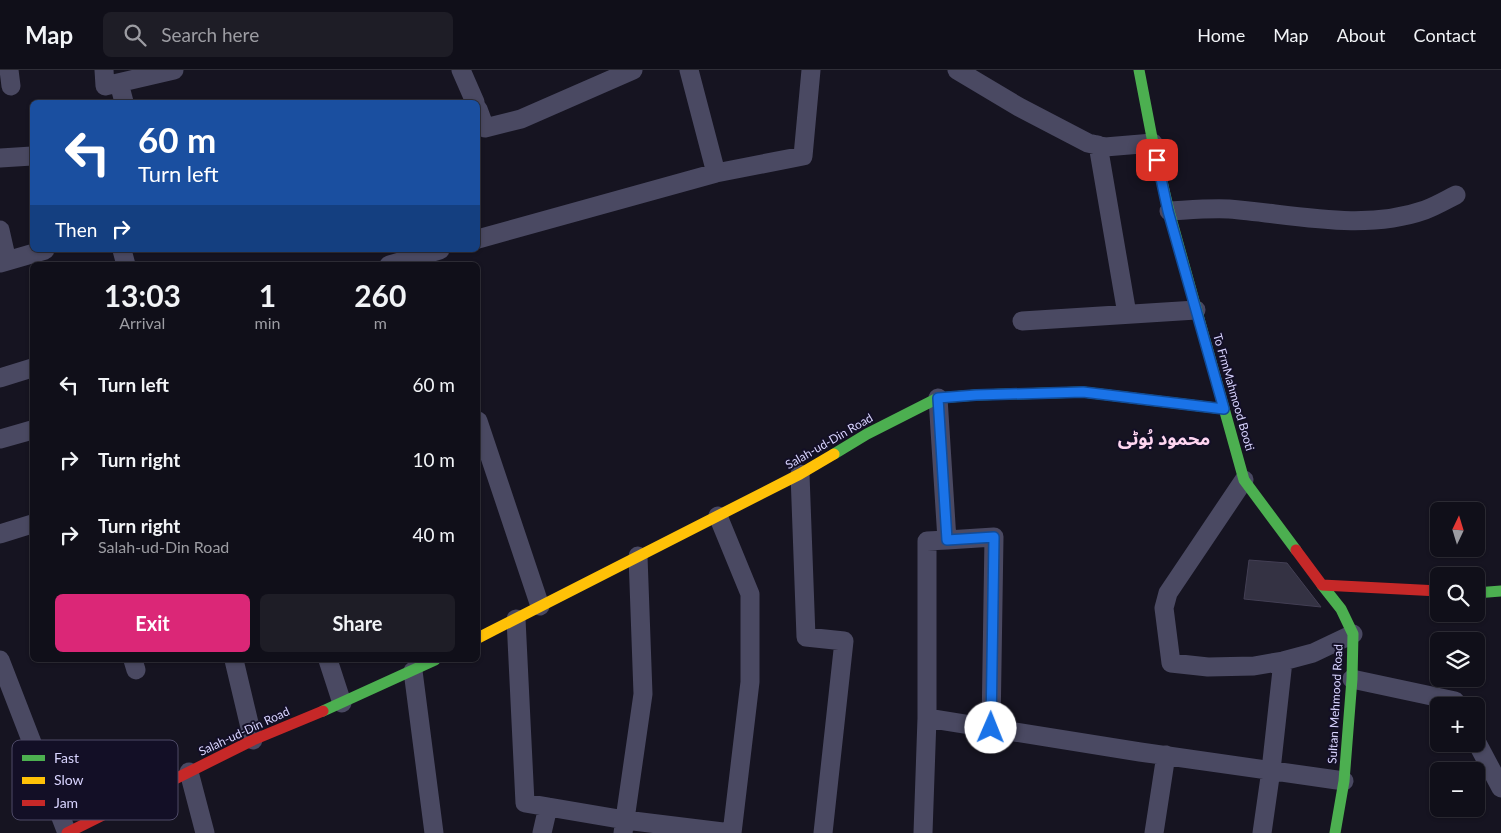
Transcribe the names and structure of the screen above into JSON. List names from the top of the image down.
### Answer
{
  "streets": {
    "street": ["To FrmMahmood Booti", "Salah-ud-Din Road", "Sultan Mehmood Road"]
  },
  "crossings": [
    ["To FrmMahmood Booti", "Salah-ud-Din Road"],
    ["To FrmMahmood Booti", "Sultan Mehmood Road"]
  ],
  "districts": ["محمود بُوٹی"],
  "legend": ["Fast", "Slow", "Jam"],
  "north": "top",
  "page": {
    "header": "Map",
    "search": "Search here",
    "nav": [
      "Home",
      "Map",
      "About",
      "Contact"
    ],
    "turn": ["60 m", "Turn left"],
    "then": "Then",
    "eta": [
      "13:03",
      "Arrival",
      "1",
      "min",
      "260",
      "m"
    ],
    "list": [
      {
        "name": "Turn left",
        "value": "60 m"
      },
      {
        "name": "Turn right",
        "value": "10 m"
      },
      {
        "name": "Turn right",
        "note": "Salah-ud-Din Road",
        "value": "40 m"
      }
    ],
    "map_buttons": ["+", "−"],
    "buttons": ["Exit", "Share"]
  }
}
